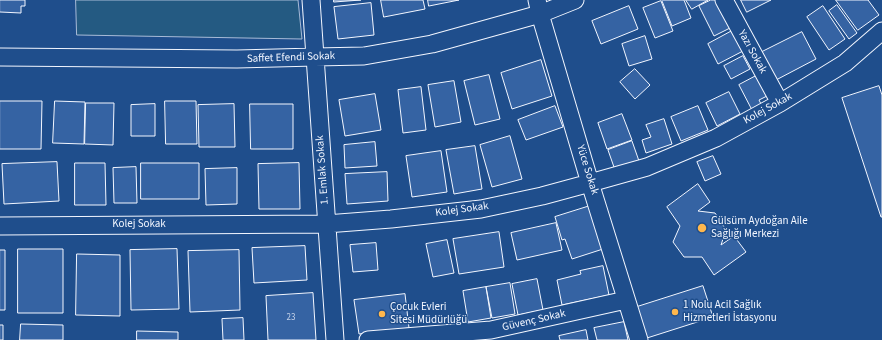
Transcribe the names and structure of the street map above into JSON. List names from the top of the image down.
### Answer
{
  "streets": {
    "street": [
      "Yazı Sokak",
      "Saffet Efendi Sokak",
      "Kolej Sokak",
      "1. Emlak Sokak",
      "Yüce Sokak",
      "Güvenç Sokak"
    ]
  },
  "crossings": [
    ["Yazı Sokak", "Kolej Sokak"],
    ["Saffet Efendi Sokak", "1. Emlak Sokak"],
    ["Saffet Efendi Sokak", "Yüce Sokak"],
    ["Kolej Sokak", "1. Emlak Sokak"],
    ["Kolej Sokak", "Yüce Sokak"],
    ["Yüce Sokak", "Güvenç Sokak"]
  ],
  "places": ["Gülsüm Aydoğan Aile Sağlığı Merkezi", "1 Nolu Acil Sağlık Hizmetleri İstasyonu", "Çocuk Evleri Sitesi Müdürlüğü"],
  "house_numbers": ["23"]
}
